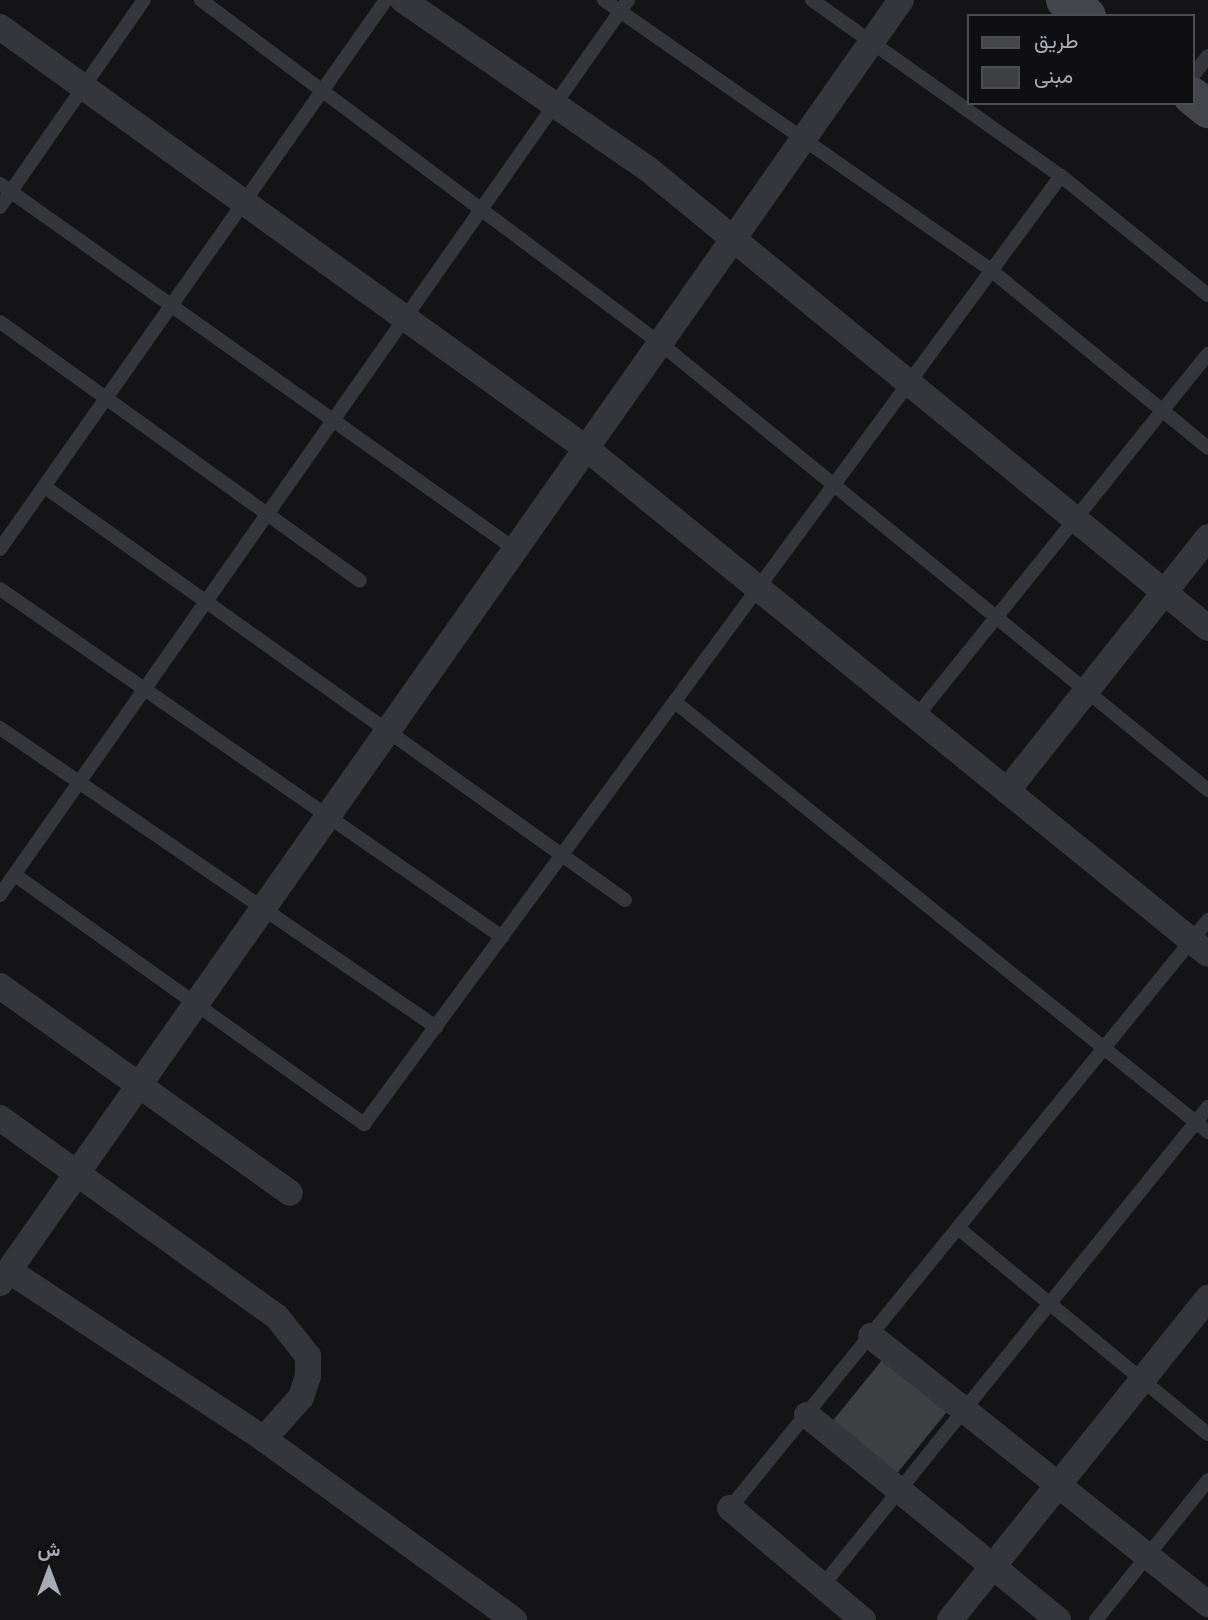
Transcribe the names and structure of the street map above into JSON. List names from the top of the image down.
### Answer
{
  "legend": ["طريق", "مبنى"],
  "north": "top"
}
